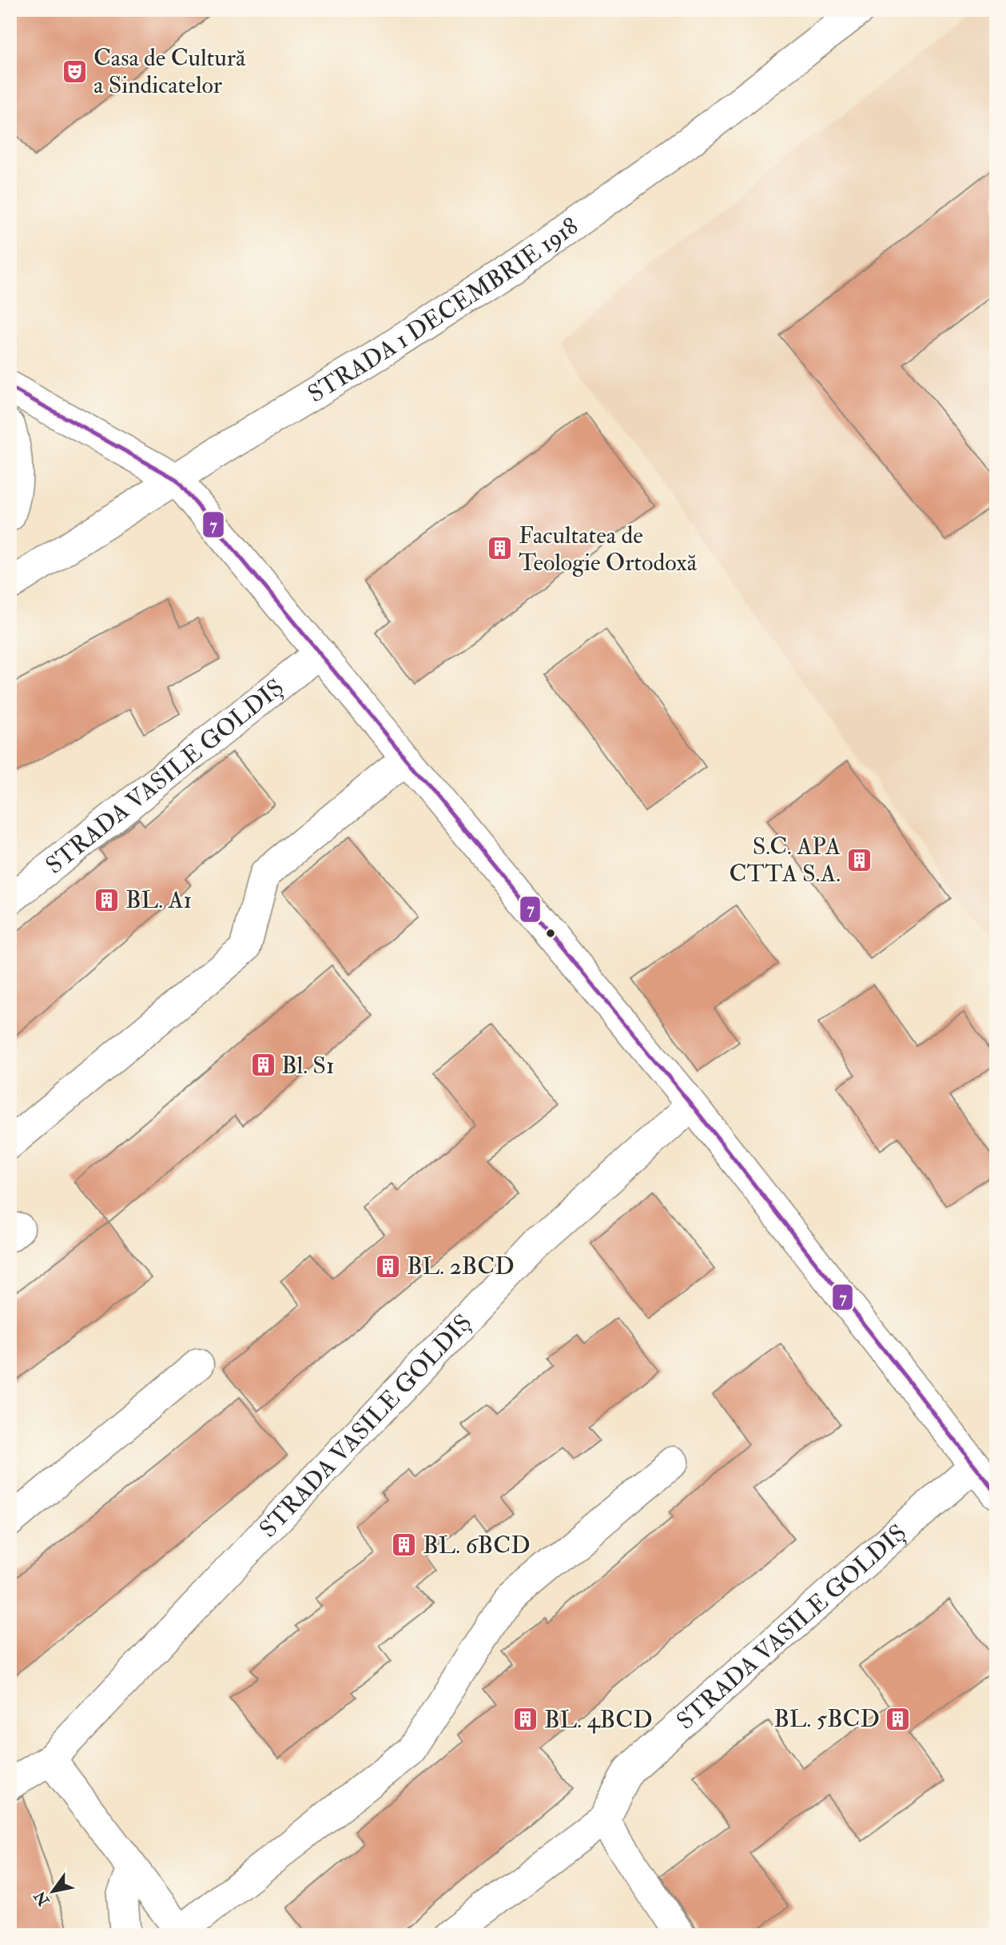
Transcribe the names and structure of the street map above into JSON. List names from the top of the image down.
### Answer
{
  "streets": {
    "street": ["STRADA 1 DECEMBRIE 1918", "STRADA VASILE GOLDIȘ"]
  },
  "places": {
    "theatre": ["Casa de Cultură a Sindicatelor"],
    "building": [
      "Facultatea de Teologie Ortodoxă",
      "S.C. APA CTTA S.A.",
      "BL. A1",
      "Bl. S1",
      "BL. 2BCD",
      "BL. 6BCD",
      "BL. 5BCD",
      "BL. 4BCD"
    ]
  },
  "lines": ["transit line 7"],
  "north": "bottom left"
}
